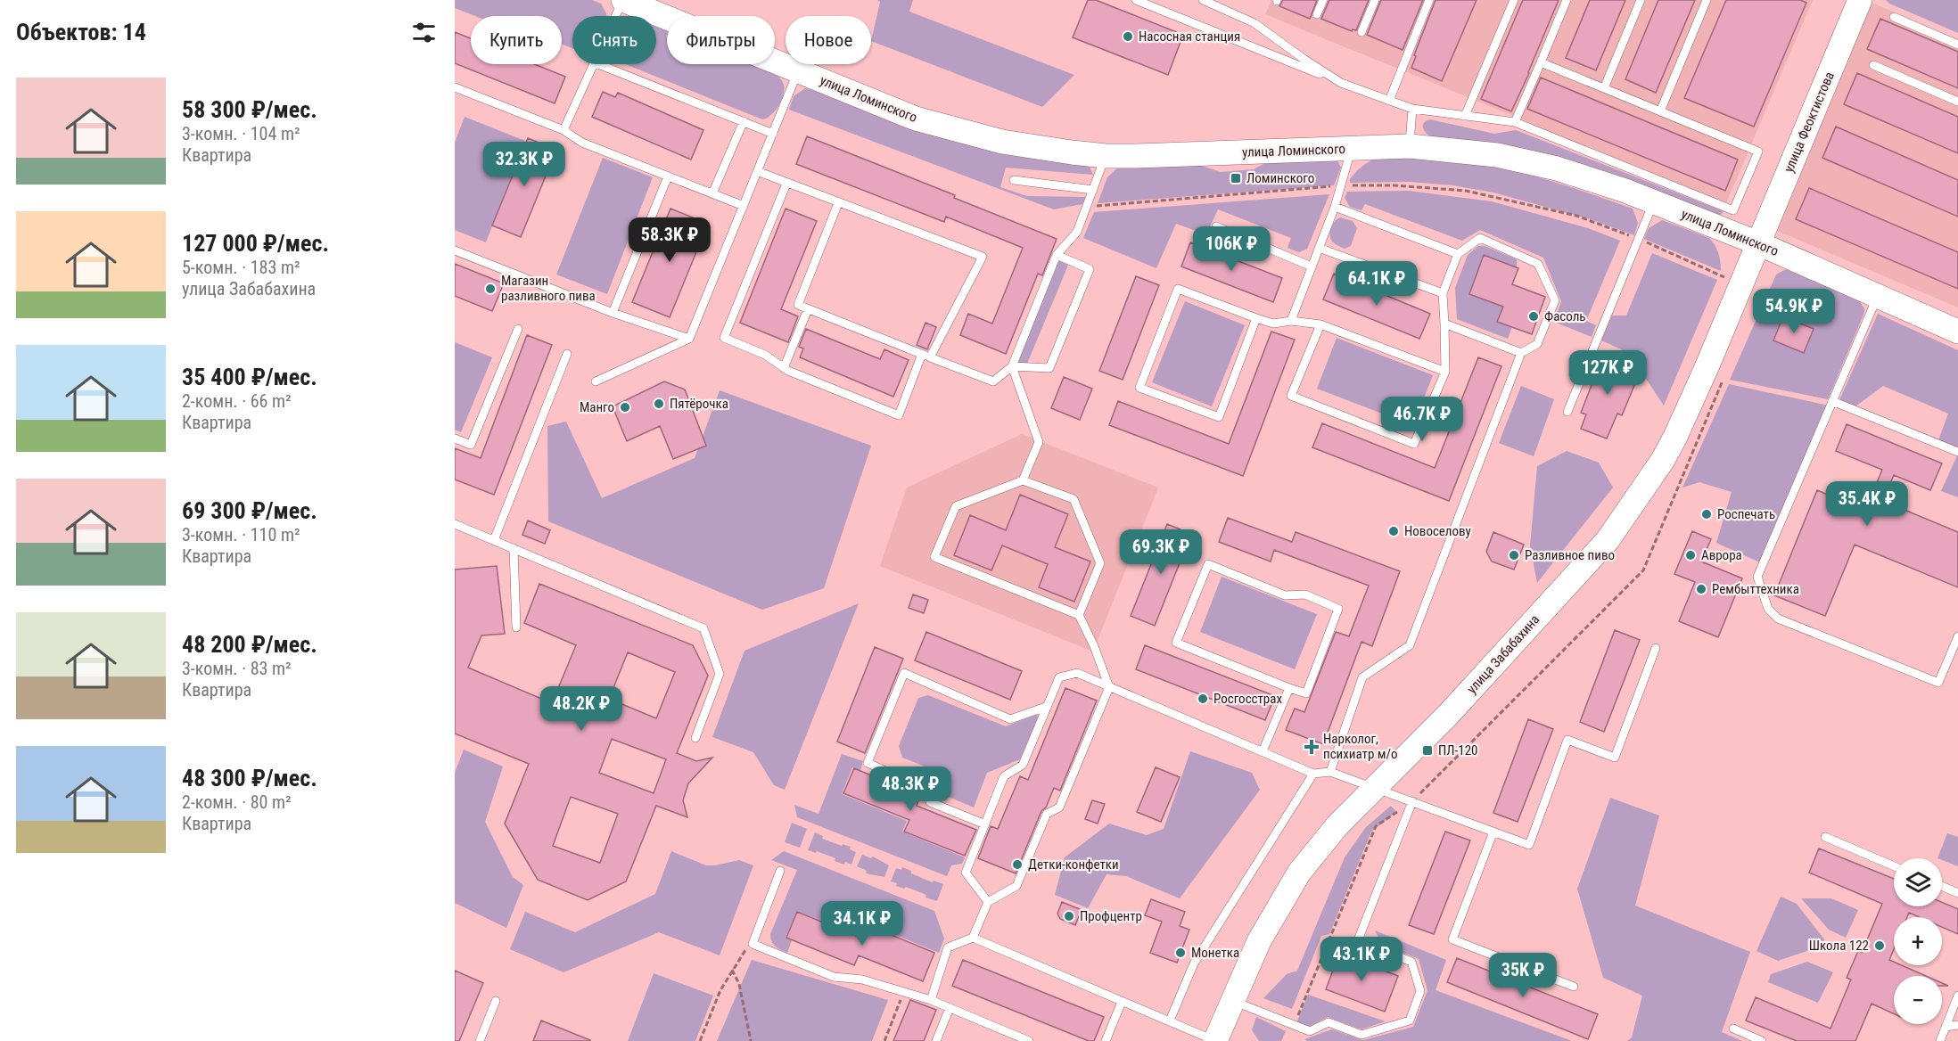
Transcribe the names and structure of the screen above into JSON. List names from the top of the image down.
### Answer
{
  "streets": {
    "street": ["улица Ломинского", "улица Феоктистова", "улица Забабахина"]
  },
  "crossings": [
    ["улица Ломинского", "улица Феоктистова"],
    ["улица Ломинского", "улица Забабахина"],
    ["улица Феоктистова", "улица Забабахина"]
  ],
  "places": {
    "other": [
      "Насосная станция",
      "Магазин разливного пива",
      "Фасоль",
      "Пятёрочка",
      "Манго",
      "Роспечать",
      "Новоселову",
      "Разливное пиво",
      "Аврора",
      "Рембыттехника",
      "Росгосстрах",
      "Детки-конфетки",
      "Профцентр",
      "Школа 122",
      "Монетка"
    ],
    "transit": ["Ломинского", "ПЛ-120"],
    "health": ["Нарколог, психиатр м/о"]
  },
  "page": {
    "heading": "Объектов: 14",
    "chip": [
      "Купить",
      "Снять",
      "Фильтры",
      "Новое"
    ],
    "list": [
      {
        "name": "58 300 ₽/мес.",
        "note": "3-комн. · 104 m² · Квартира"
      },
      {
        "name": "127 000 ₽/мес.",
        "note": "5-комн. · 183 m² · улица Забабахина"
      },
      {
        "name": "35 400 ₽/мес.",
        "note": "2-комн. · 66 m² · Квартира"
      },
      {
        "name": "69 300 ₽/мес.",
        "note": "3-комн. · 110 m² · Квартира"
      },
      {
        "name": "48 200 ₽/мес.",
        "note": "3-комн. · 83 m² · Квартира"
      },
      {
        "name": "48 300 ₽/мес.",
        "note": "2-комн. · 80 m² · Квартира"
      }
    ],
    "price": [
      "32.3K ₽",
      "58.3K ₽",
      "106K ₽",
      "64.1K ₽",
      "54.9K ₽",
      "127K ₽",
      "46.7K ₽",
      "35.4K ₽",
      "69.3K ₽",
      "48.2K ₽",
      "48.3K ₽",
      "34.1K ₽",
      "43.1K ₽",
      "35K ₽"
    ],
    "map_buttons": ["+", "−"]
  }
}
